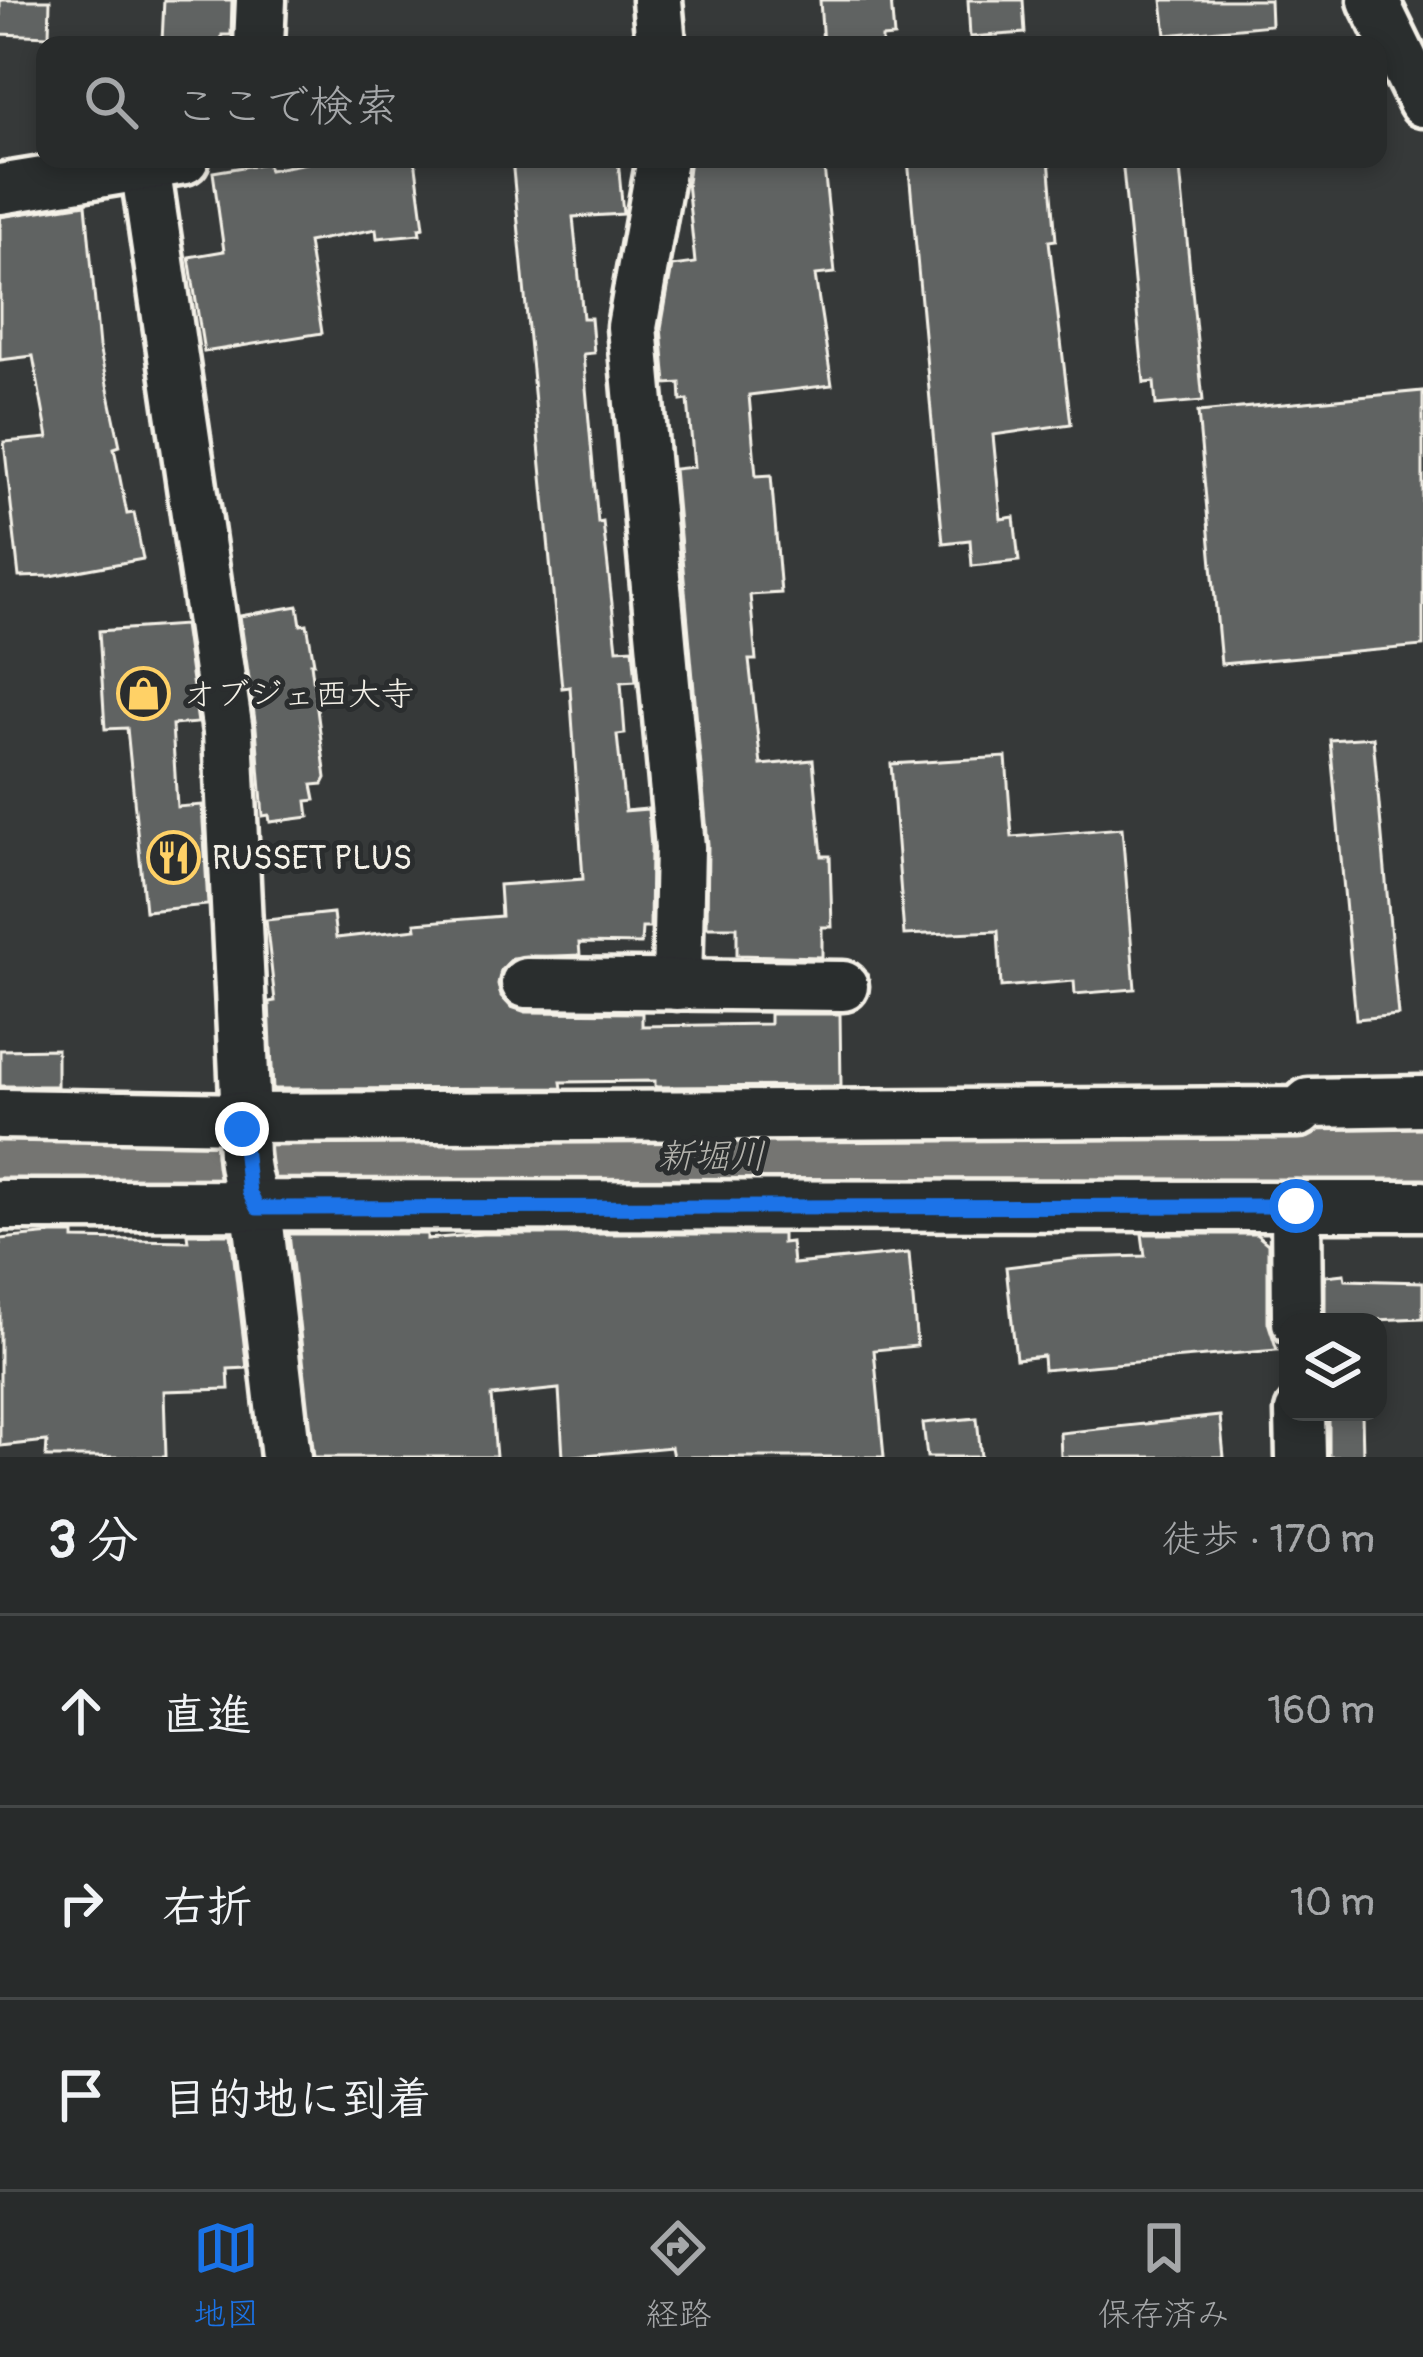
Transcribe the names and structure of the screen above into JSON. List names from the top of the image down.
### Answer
{
  "water": ["新堀川"],
  "places": {
    "shop": ["オブジェ西大寺"],
    "restaurant": ["RUSSET PLUS"]
  },
  "page": {
    "search": "ここで検索",
    "heading": ["3 分", "徒歩 · 170 m"],
    "list": [
      ["直進", "160 m"],
      ["右折", "10 m"],
      "目的地に到着"
    ],
    "nav": ["地図", "経路", "保存済み"]
  }
}
